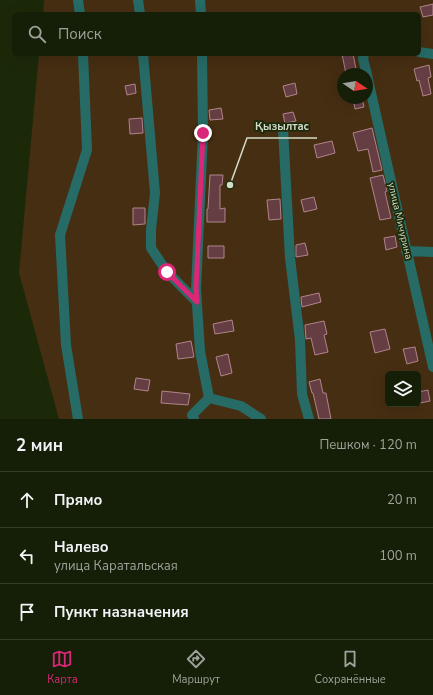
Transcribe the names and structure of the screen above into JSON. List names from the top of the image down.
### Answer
{
  "streets": {
    "street": ["улица Мичурина"]
  },
  "places": ["Қызылтас"],
  "north": "right",
  "page": {
    "search": "Поиск",
    "heading": ["2 мин", "Пешком · 120 m"],
    "list": [
      ["Прямо", "20 m"],
      ["Налево", "улица Каратальская", "100 m"],
      "Пункт назначения"
    ],
    "nav": ["Карта", "Маршрут", "Сохранённые"]
  }
}
